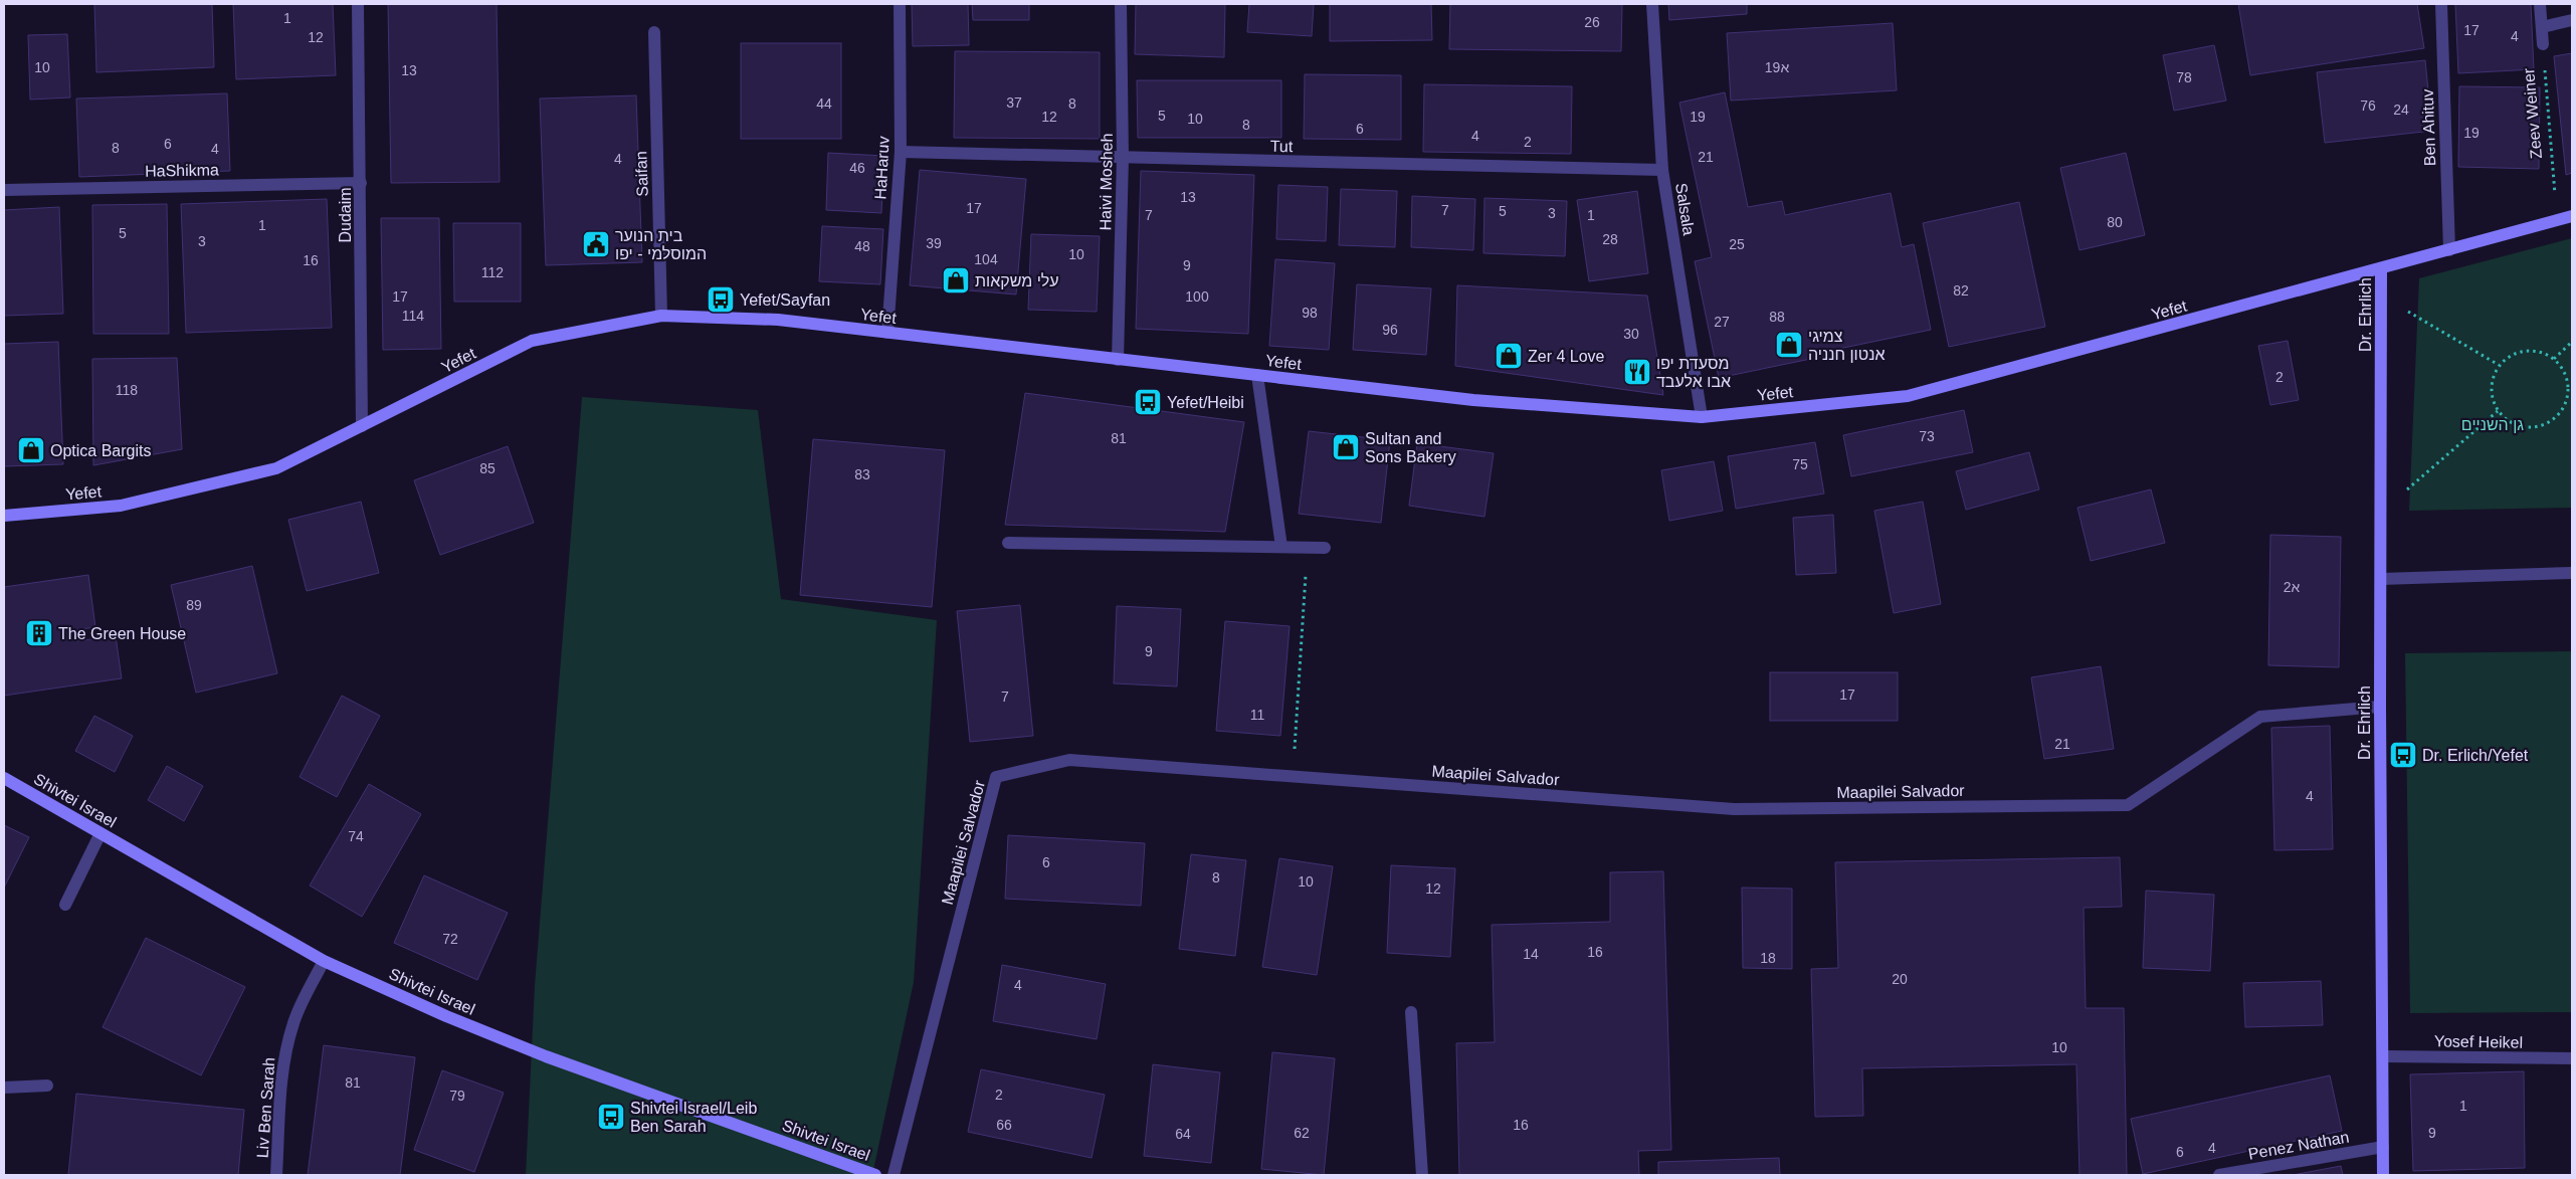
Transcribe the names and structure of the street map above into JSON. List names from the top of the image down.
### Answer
{
  "streets": {
    "street": [
      "Zeev Weiner",
      "Ben Ahituv",
      "Tut",
      "HaHaruv",
      "HaShikma",
      "Saifan",
      "Haivi Mosheh",
      "Salsala",
      "Dudaim",
      "Yefet",
      "Dr. Ehrlich",
      "Maapilei Salvador",
      "Shivtei Israel",
      "Yosef Heikel",
      "Liv Ben Sarah",
      "Penez Nathan"
    ]
  },
  "crossings": [
    ["Zeev Weiner", "Yefet"],
    ["Ben Ahituv", "Yefet"],
    ["Tut", "HaHaruv"],
    ["Tut", "Haivi Mosheh"],
    ["Tut", "Salsala"],
    ["HaHaruv", "Yefet"],
    ["HaShikma", "Dudaim"],
    ["Saifan", "Yefet"],
    ["Haivi Mosheh", "Yefet"],
    ["Salsala", "Yefet"],
    ["Dudaim", "Yefet"],
    ["Yefet", "Dr. Ehrlich"],
    ["Dr. Ehrlich", "Maapilei Salvador"],
    ["Dr. Ehrlich", "Yosef Heikel"],
    ["Dr. Ehrlich", "Penez Nathan"],
    ["Shivtei Israel", "Liv Ben Sarah"]
  ],
  "parks": ["גן השניים"],
  "places": {
    "public building": ["בית הנוער המוסלמי - יפו"],
    "shop": [
      "עלי משקאות",
      "צמיגי אנטון חנניה",
      "Zer 4 Love",
      "Sultan and Sons Bakery",
      "Optica Bargits"
    ],
    "bus stop": [
      "Yefet/Sayfan",
      "Yefet/Heibi",
      "Dr. Erlich/Yefet",
      "Shivtei Israel/Leib Ben Sarah"
    ],
    "restaurant": ["מסעדת יפו אבו אלעבד"],
    "building": ["The Green House"]
  },
  "house_numbers": [
    "1",
    "26",
    "17",
    "4",
    "12",
    "10",
    "19א",
    "13",
    "78",
    "37",
    "44",
    "8",
    "76",
    "24",
    "5",
    "12",
    "19",
    "10",
    "8",
    "6",
    "19",
    "4",
    "2",
    "6",
    "8",
    "4",
    "21",
    "4",
    "46",
    "13",
    "17",
    "7",
    "5",
    "3",
    "7",
    "1",
    "80",
    "1",
    "5",
    "28",
    "3",
    "39",
    "25",
    "48",
    "10",
    "104",
    "16",
    "9",
    "112",
    "82",
    "17",
    "100",
    "98",
    "114",
    "88",
    "27",
    "96",
    "30",
    "2",
    "118",
    "73",
    "81",
    "75",
    "85",
    "83",
    "2א",
    "89",
    "9",
    "17",
    "7",
    "11",
    "21",
    "4",
    "74",
    "6",
    "8",
    "10",
    "12",
    "72",
    "16",
    "14",
    "18",
    "20",
    "4",
    "10",
    "81",
    "2",
    "79",
    "1",
    "66",
    "16",
    "62",
    "9",
    "64",
    "4",
    "6"
  ]
}
